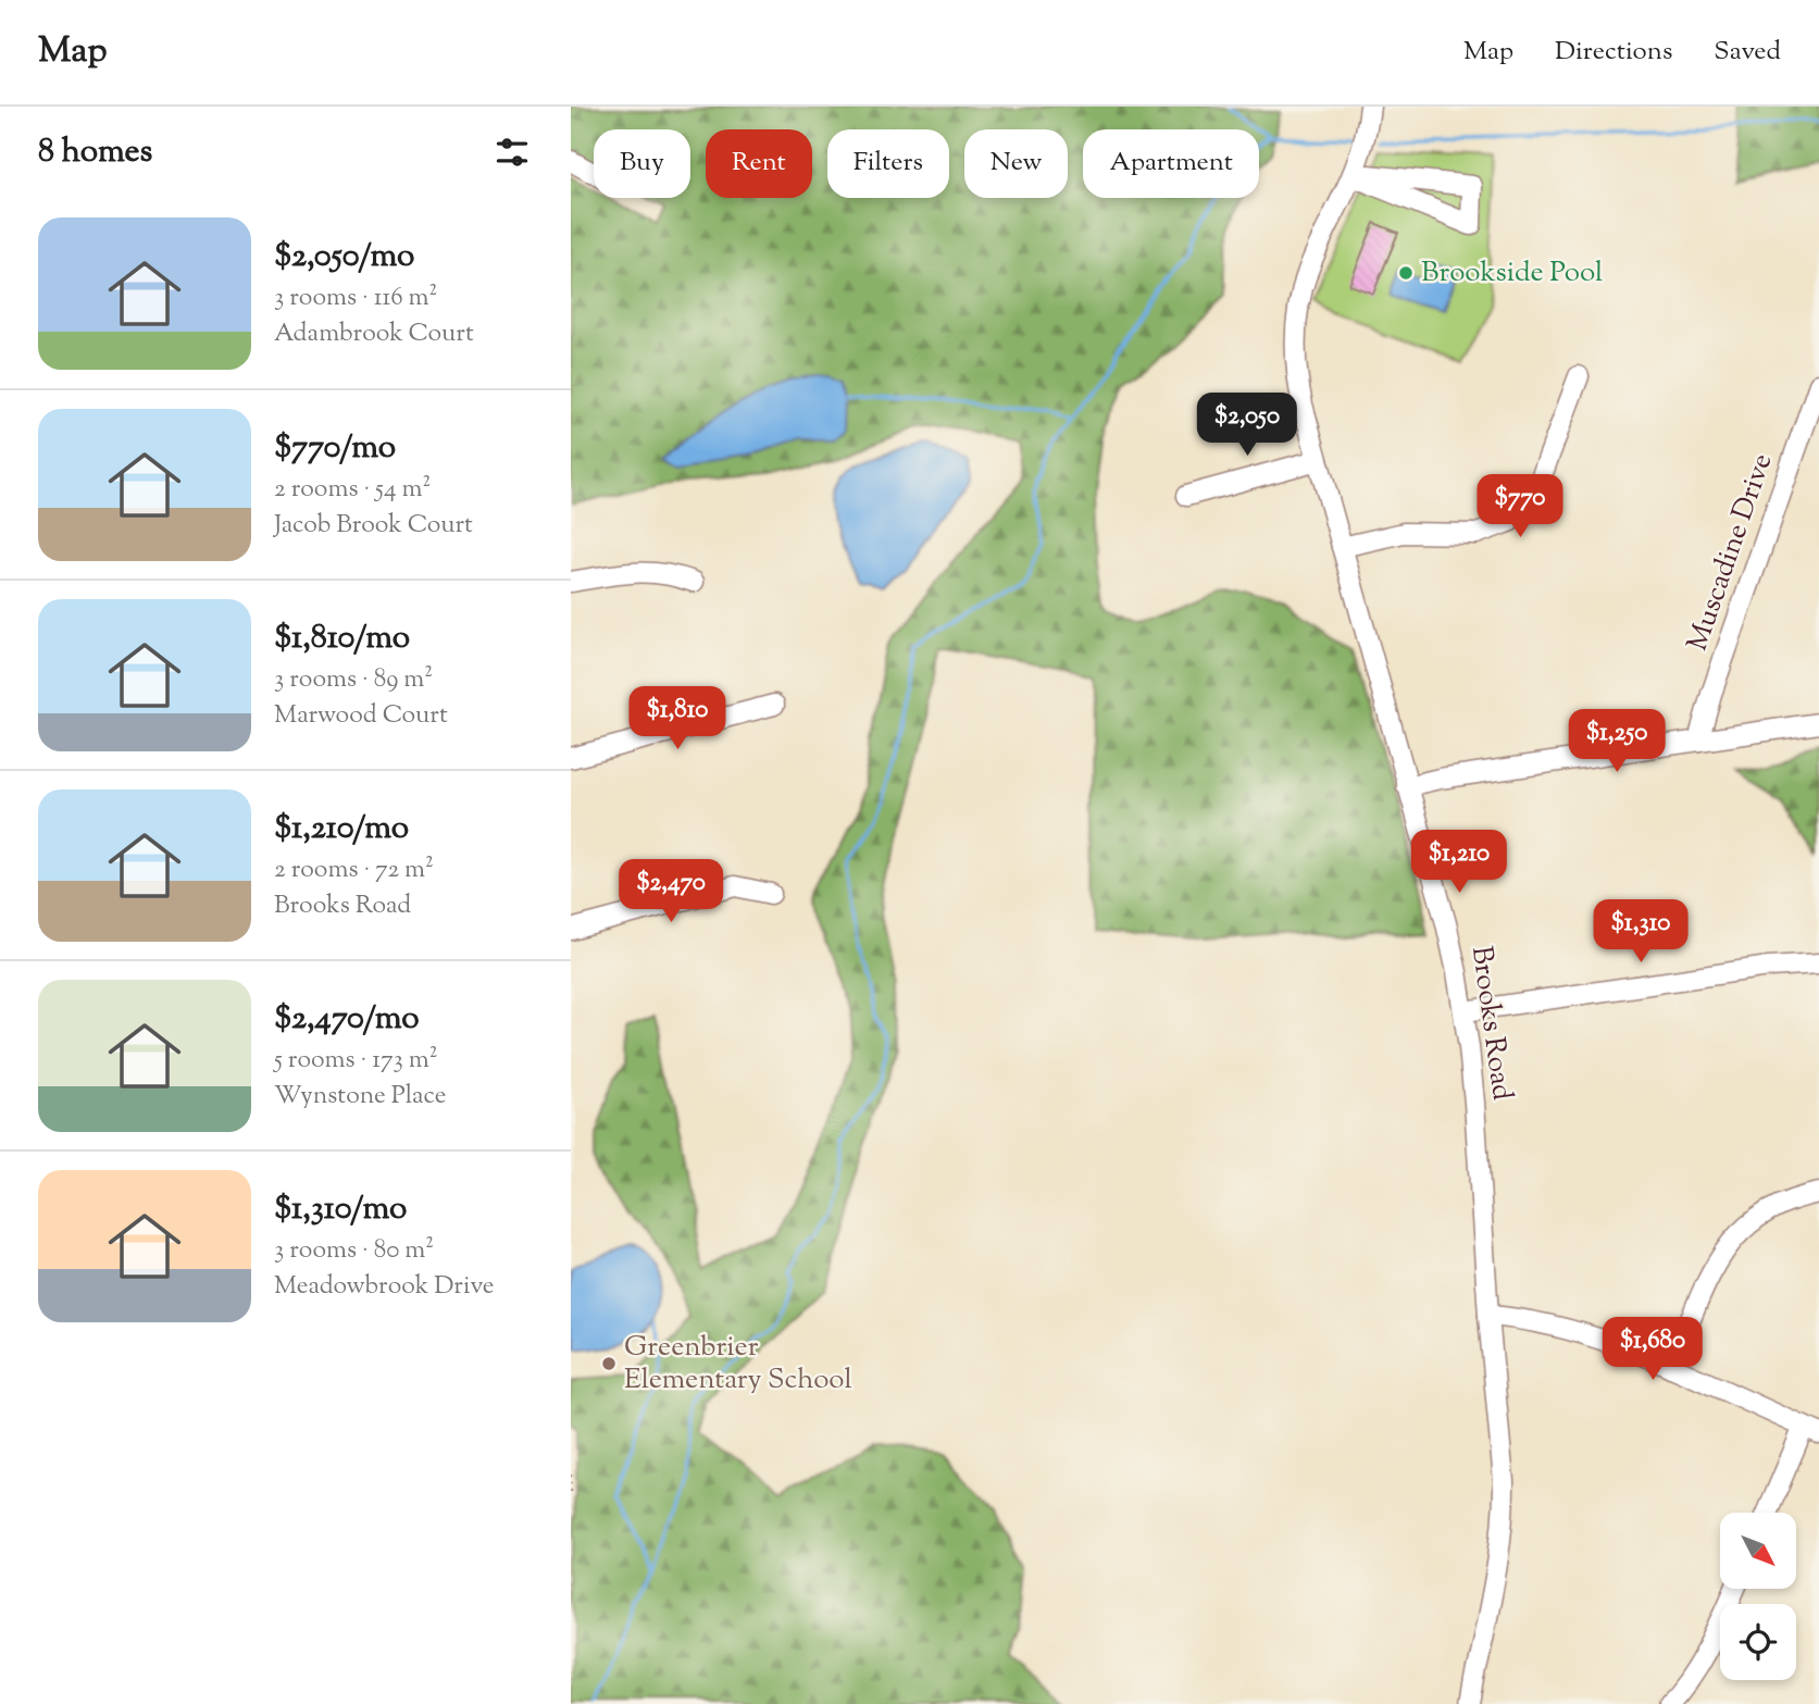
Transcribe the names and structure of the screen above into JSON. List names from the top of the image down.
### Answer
{
  "streets": {
    "street": ["Muscadine Drive", "Brooks Road"]
  },
  "places": ["Brookside Pool", "Greenbrier Elementary School"],
  "north": "bottom right",
  "page": {
    "header": "Map",
    "nav": ["Map", "Directions", "Saved"],
    "heading": "8 homes",
    "chip": [
      "Buy",
      "Rent",
      "Filters",
      "New",
      "Apartment"
    ],
    "list": [
      {
        "name": "$2,050/mo",
        "note": "3 rooms · 116 m² · Adambrook Court"
      },
      {
        "name": "$770/mo",
        "note": "2 rooms · 54 m² · Jacob Brook Court"
      },
      {
        "name": "$1,810/mo",
        "note": "3 rooms · 89 m² · Marwood Court"
      },
      {
        "name": "$1,210/mo",
        "note": "2 rooms · 72 m² · Brooks Road"
      },
      {
        "name": "$2,470/mo",
        "note": "5 rooms · 173 m² · Wynstone Place"
      },
      {
        "name": "$1,310/mo",
        "note": "3 rooms · 80 m² · Meadowbrook Drive"
      }
    ],
    "price": [
      "$2,050",
      "$770",
      "$1,810",
      "$1,250",
      "$1,210",
      "$2,470",
      "$1,310",
      "$1,680"
    ]
  }
}
